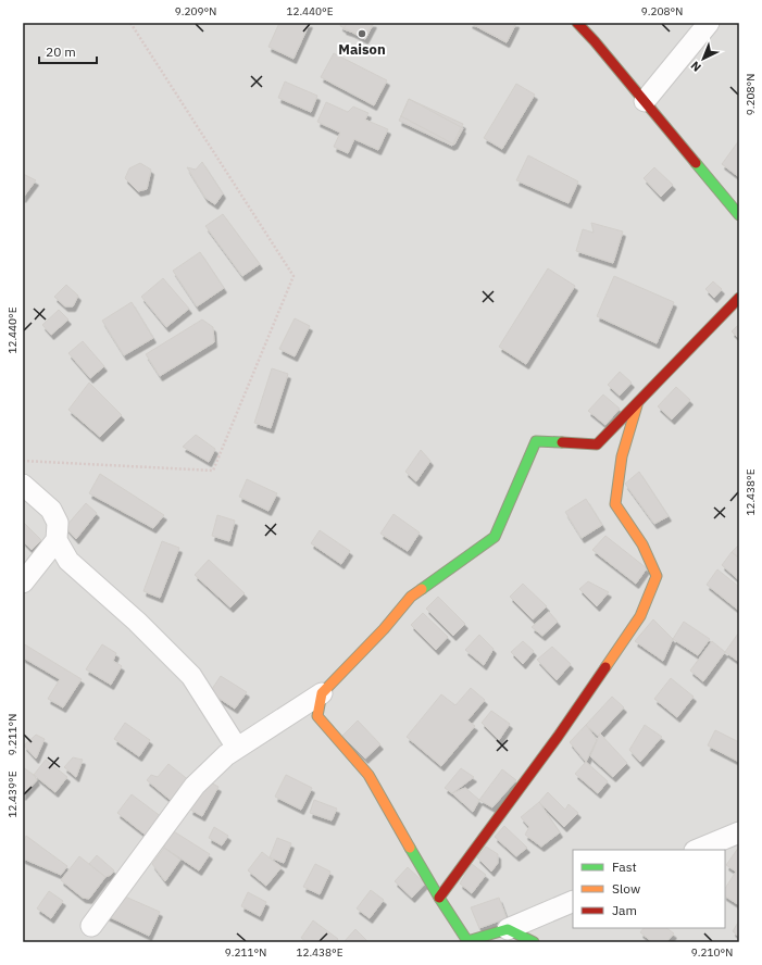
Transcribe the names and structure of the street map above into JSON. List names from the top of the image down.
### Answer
{
  "places": ["Maison"],
  "legend": ["Fast", "Slow", "Jam"],
  "scale_bar": "20 m",
  "north": "bottom left",
  "coordinates": [
    "9.209°N",
    "12.440°E",
    "9.208°N",
    "12.438°E",
    "9.211°N",
    "12.439°E",
    "9.210°N"
  ]
}
